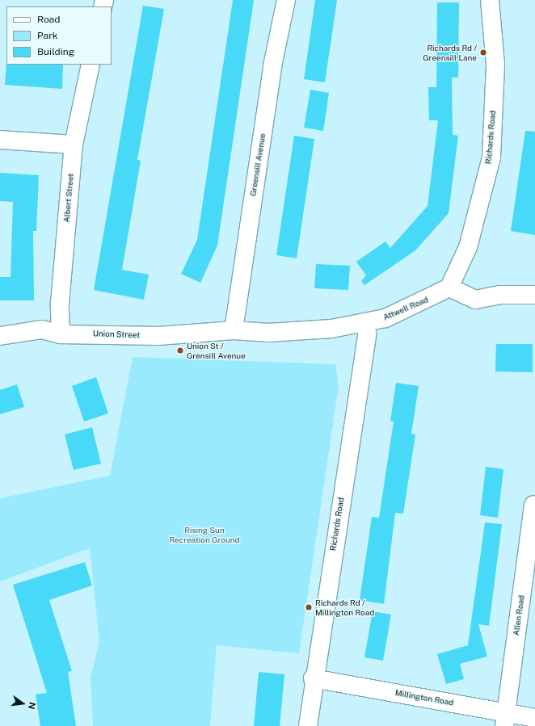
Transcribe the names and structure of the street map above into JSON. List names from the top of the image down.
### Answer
{
  "streets": {
    "street": [
      "Richards Road",
      "Greensill Avenue",
      "Albert Street",
      "Attwell Road",
      "Union Street",
      "Allen Road",
      "Millington Road"
    ]
  },
  "crossings": [
    ["Richards Road", "Attwell Road"],
    ["Richards Road", "Millington Road"],
    ["Greensill Avenue", "Attwell Road"],
    ["Greensill Avenue", "Union Street"],
    ["Albert Street", "Union Street"],
    ["Attwell Road", "Union Street"],
    ["Allen Road", "Millington Road"]
  ],
  "parks": ["Rising Sun Recreation Ground"],
  "places": ["Richards Rd / Greensill Lane", "Union St / Grensill Avenue", "Richards Rd / Millington Road"],
  "legend": ["Road", "Park", "Building"],
  "north": "right"
}
